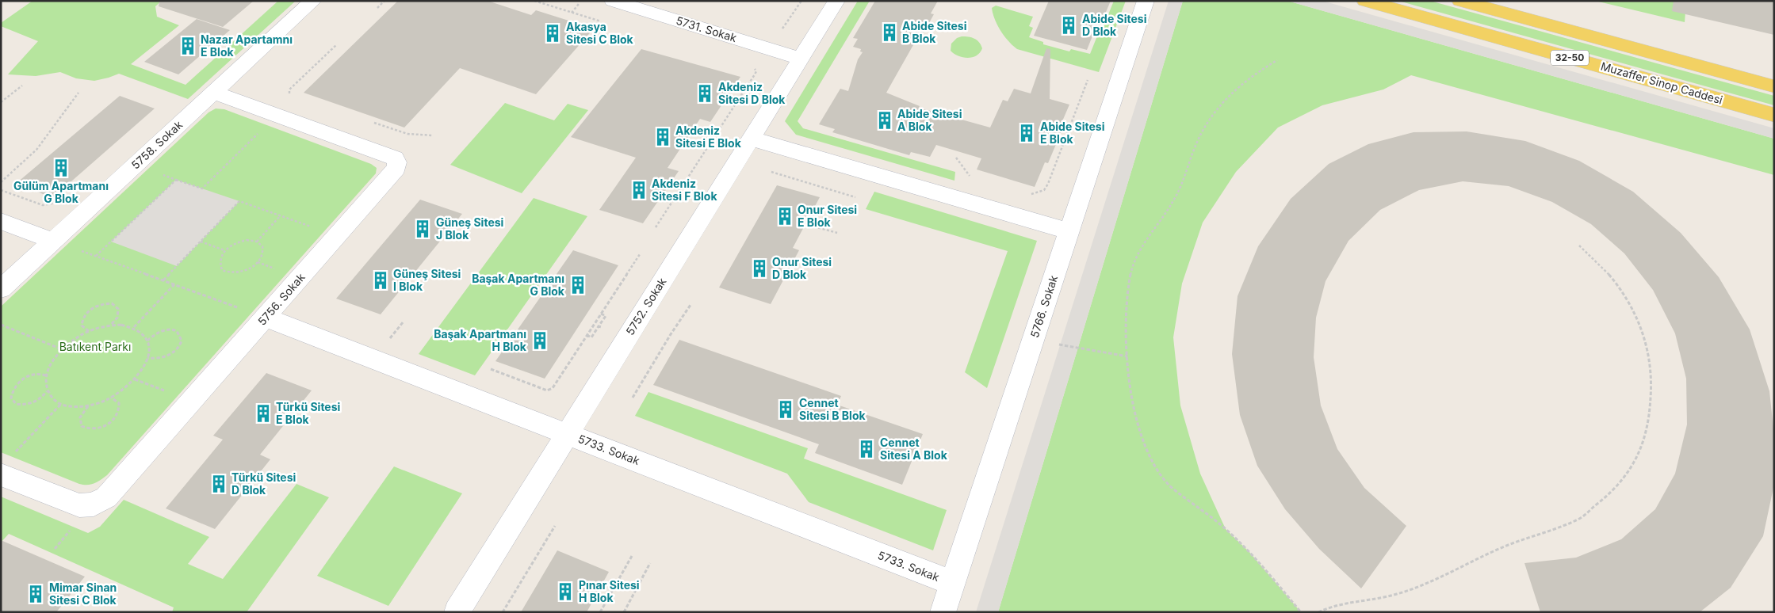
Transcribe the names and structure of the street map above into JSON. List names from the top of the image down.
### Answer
{
  "streets": {
    "main road": ["32-50", "Muzaffer Sinop Caddesi"],
    "street": [
      "5731. Sokak",
      "5758. Sokak",
      "5756. Sokak",
      "5752. Sokak",
      "5766. Sokak",
      "5733. Sokak"
    ]
  },
  "crossings": [
    ["5731. Sokak", "5752. Sokak"],
    ["5758. Sokak", "5756. Sokak"],
    ["5756. Sokak", "5733. Sokak"],
    ["5752. Sokak", "5733. Sokak"],
    ["5766. Sokak", "5733. Sokak"]
  ],
  "parks": ["Batıkent Parkı"],
  "places": {
    "building": [
      "Abide Sitesi D Blok",
      "Abide Sitesi B Blok",
      "Akasya Sitesi C Blok",
      "Nazar Apartamnı E Blok",
      "Akdeniz Sitesi D Blok",
      "Abide Sitesi A Blok",
      "Abide Sitesi E Blok",
      "Akdeniz Sitesi E Blok",
      "Gülüm Apartmanı G Blok",
      "Akdeniz Sitesi F Blok",
      "Onur Sitesi E Blok",
      "Güneş Sitesi J Blok",
      "Onur Sitesi D Blok",
      "Güneş Sitesi I Blok",
      "Başak Apartmanı G Blok",
      "Başak Apartmanı H Blok",
      "Cennet Sitesi B Blok",
      "Türkü Sitesi E Blok",
      "Cennet Sitesi A Blok",
      "Türkü Sitesi D Blok",
      "Pınar Sitesi H Blok",
      "Mimar Sinan Sitesi C Blok"
    ]
  }
}
